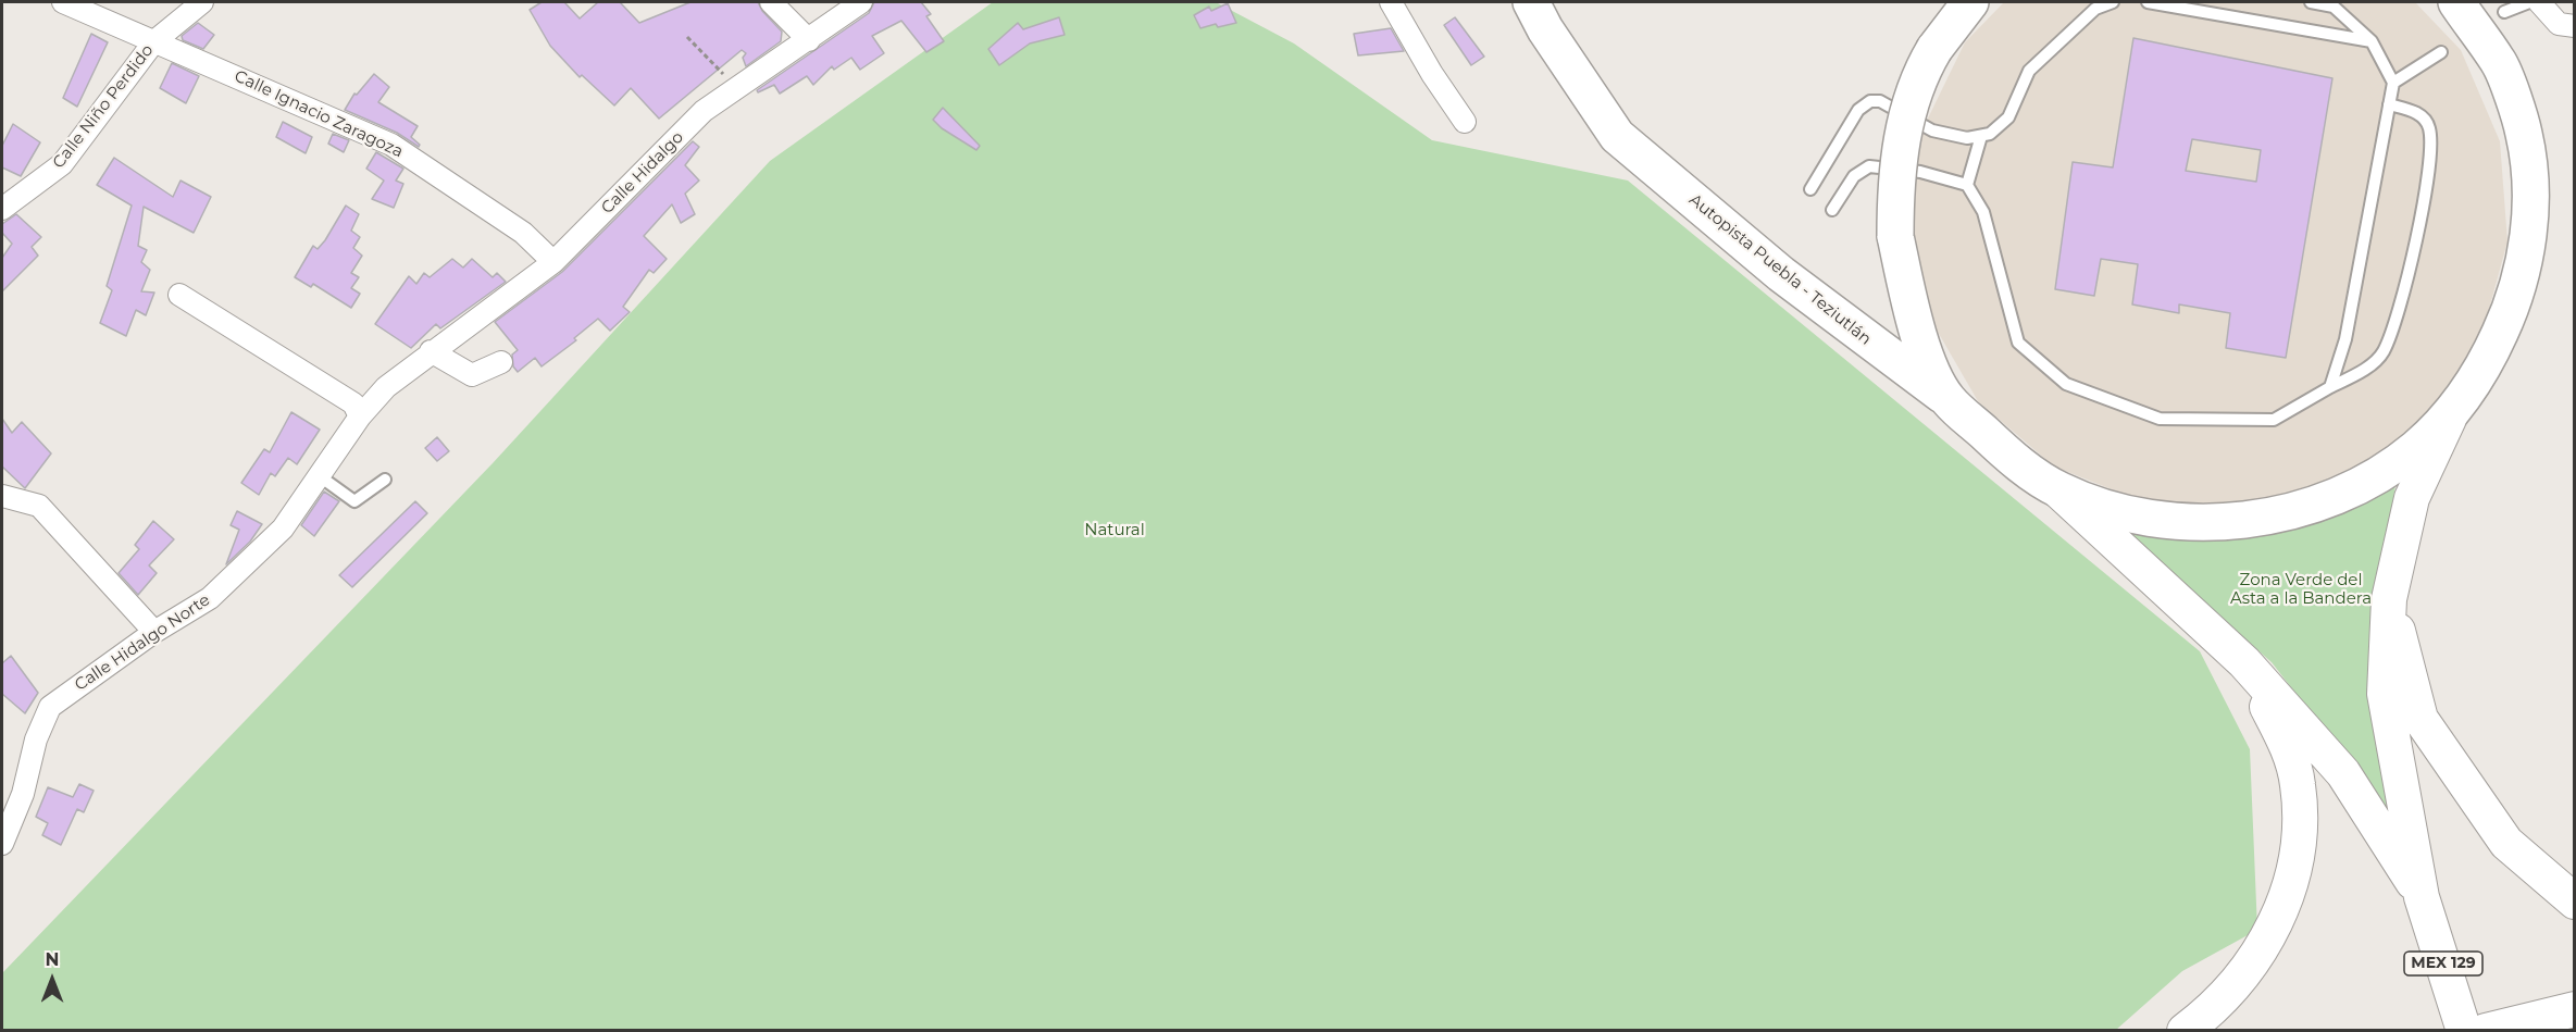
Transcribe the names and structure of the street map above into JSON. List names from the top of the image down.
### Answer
{
  "streets": {
    "highway": ["Autopista Puebla - Teziutlán"],
    "main road": ["MEX 129"],
    "street": [
      "Calle Niño Perdido",
      "Calle Ignacio Zaragoza",
      "Calle Hidalgo",
      "Calle Hidalgo Norte"
    ]
  },
  "crossings": [
    ["Calle Niño Perdido", "Calle Ignacio Zaragoza"],
    ["Calle Ignacio Zaragoza", "Calle Hidalgo"],
    ["Calle Hidalgo", "Calle Hidalgo Norte"]
  ],
  "parks": ["Natural", "Zona Verde del Asta a la Bandera"],
  "north": "top"
}
